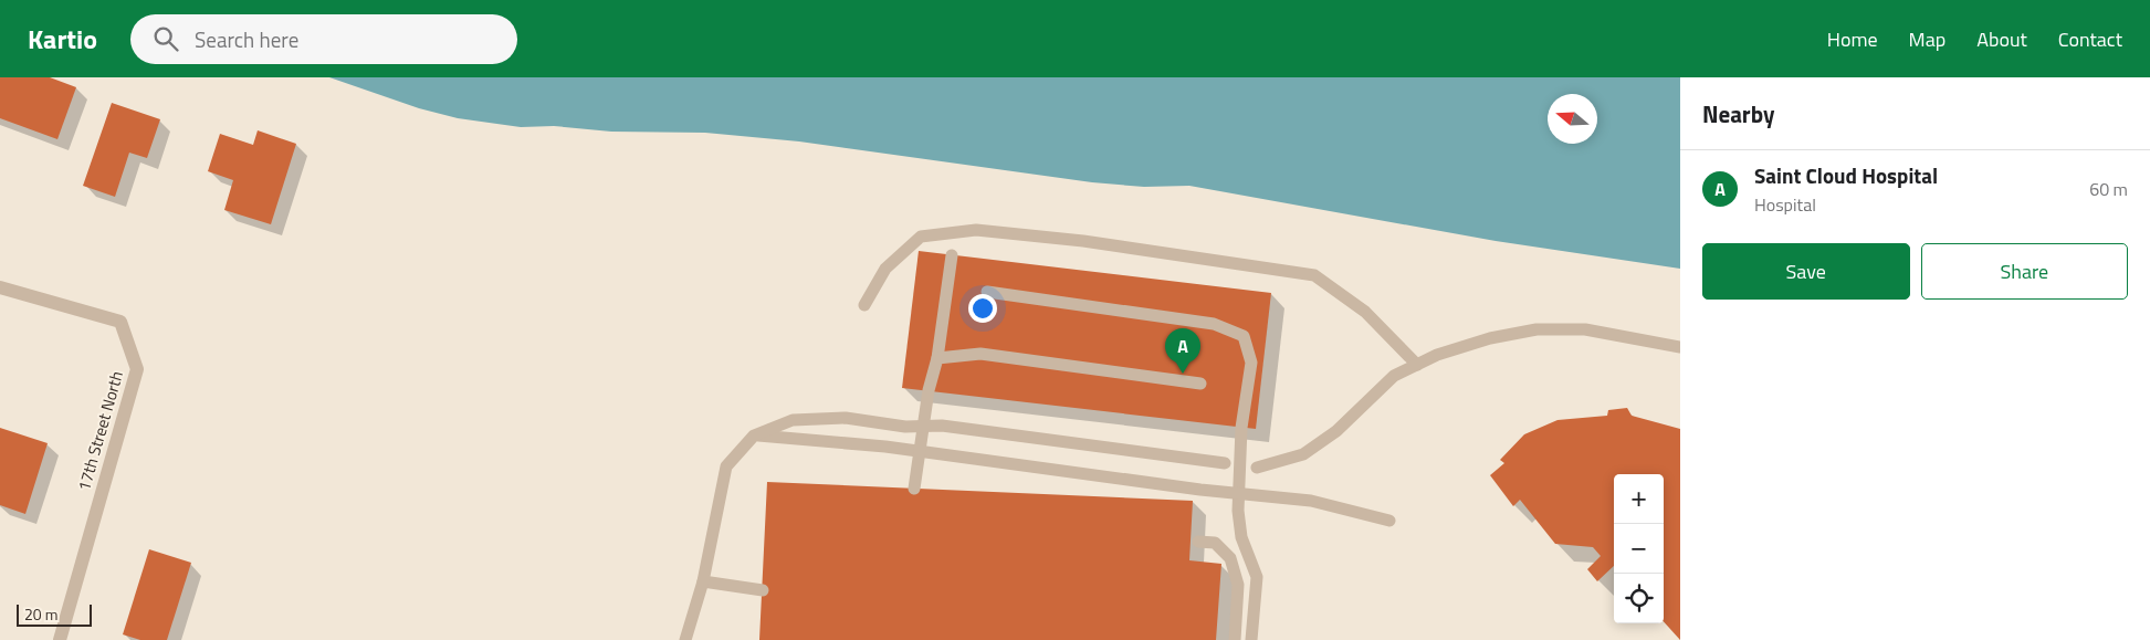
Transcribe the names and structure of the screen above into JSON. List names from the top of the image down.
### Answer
{
  "streets": {
    "street": ["17th Street North"]
  },
  "scale_bar": "20 m",
  "north": "left",
  "page": {
    "header": "Kartio",
    "search": "Search here",
    "nav": [
      "Home",
      "Map",
      "About",
      "Contact"
    ],
    "heading": "Nearby",
    "list": [
      {
        "mark": "A",
        "name": "Saint Cloud Hospital",
        "note": "Hospital",
        "value": "60 m"
      }
    ],
    "buttons": ["Save", "Share"],
    "pins": "A",
    "map_buttons": ["+", "−"],
    "scale": "20 m"
  }
}
